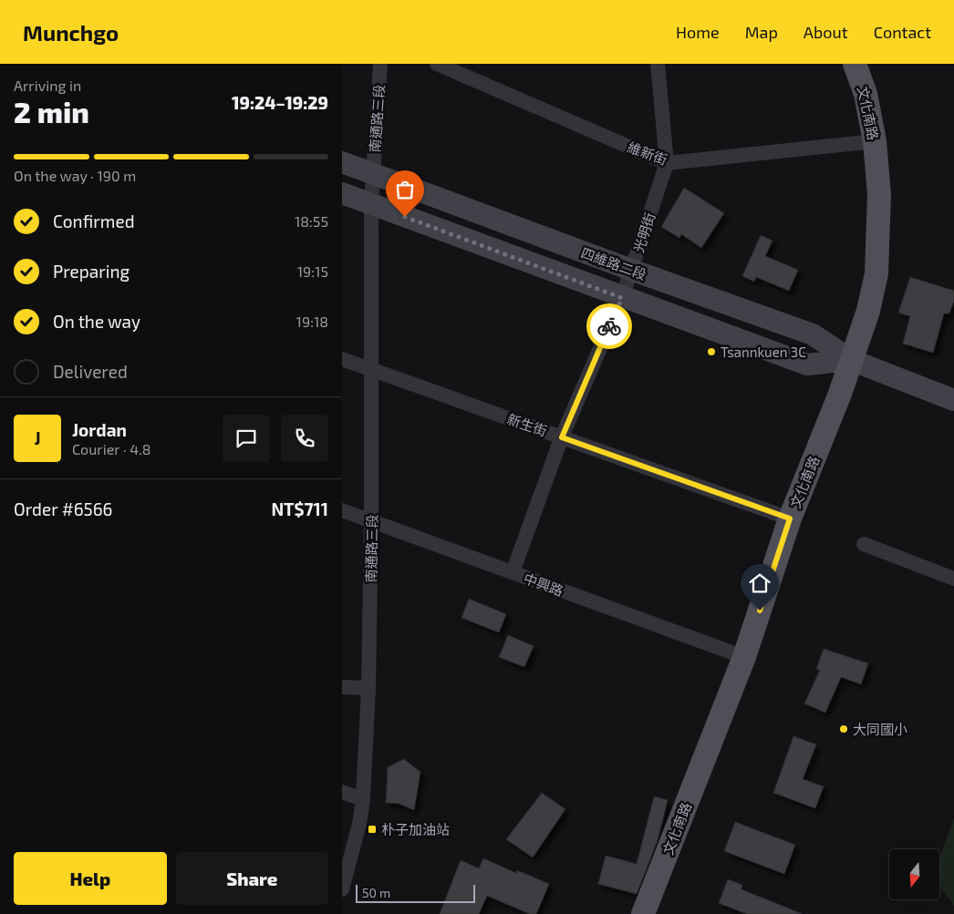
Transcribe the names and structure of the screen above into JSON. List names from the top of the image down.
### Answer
{
  "streets": {
    "main road": ["文化南路"],
    "street": [
      "南通路三段",
      "維新街",
      "光明街",
      "四維路二段",
      "新生街",
      "中興路"
    ]
  },
  "crossings": [
    ["文化南路", "維新街"],
    ["文化南路", "四維路二段"],
    ["文化南路", "新生街"],
    ["文化南路", "中興路"],
    ["南通路三段", "四維路二段"],
    ["南通路三段", "新生街"],
    ["南通路三段", "中興路"],
    ["維新街", "光明街"],
    ["光明街", "四維路二段"],
    ["光明街", "新生街"],
    ["光明街", "中興路"]
  ],
  "places": {
    "other": ["Tsannkuen 3C", "大同國小"],
    "transit": ["朴子加油站"]
  },
  "scale_bar": "50 m",
  "north": "bottom",
  "page": {
    "header": "Munchgo",
    "nav": [
      "Home",
      "Map",
      "About",
      "Contact"
    ],
    "heading": ["2 min", "Arriving in", "19:24–19:29"],
    "panel": [
      "Jordan",
      "Courier · 4.8",
      "Order #6566",
      "NT$711"
    ],
    "bar": "On the way · 190 m",
    "list": [
      ["Confirmed", "18:55"],
      ["Preparing", "19:15"],
      ["On the way", "19:18"],
      "Delivered"
    ],
    "round": "J",
    "buttons": ["Help", "Share"],
    "scale": "50 m"
  }
}
